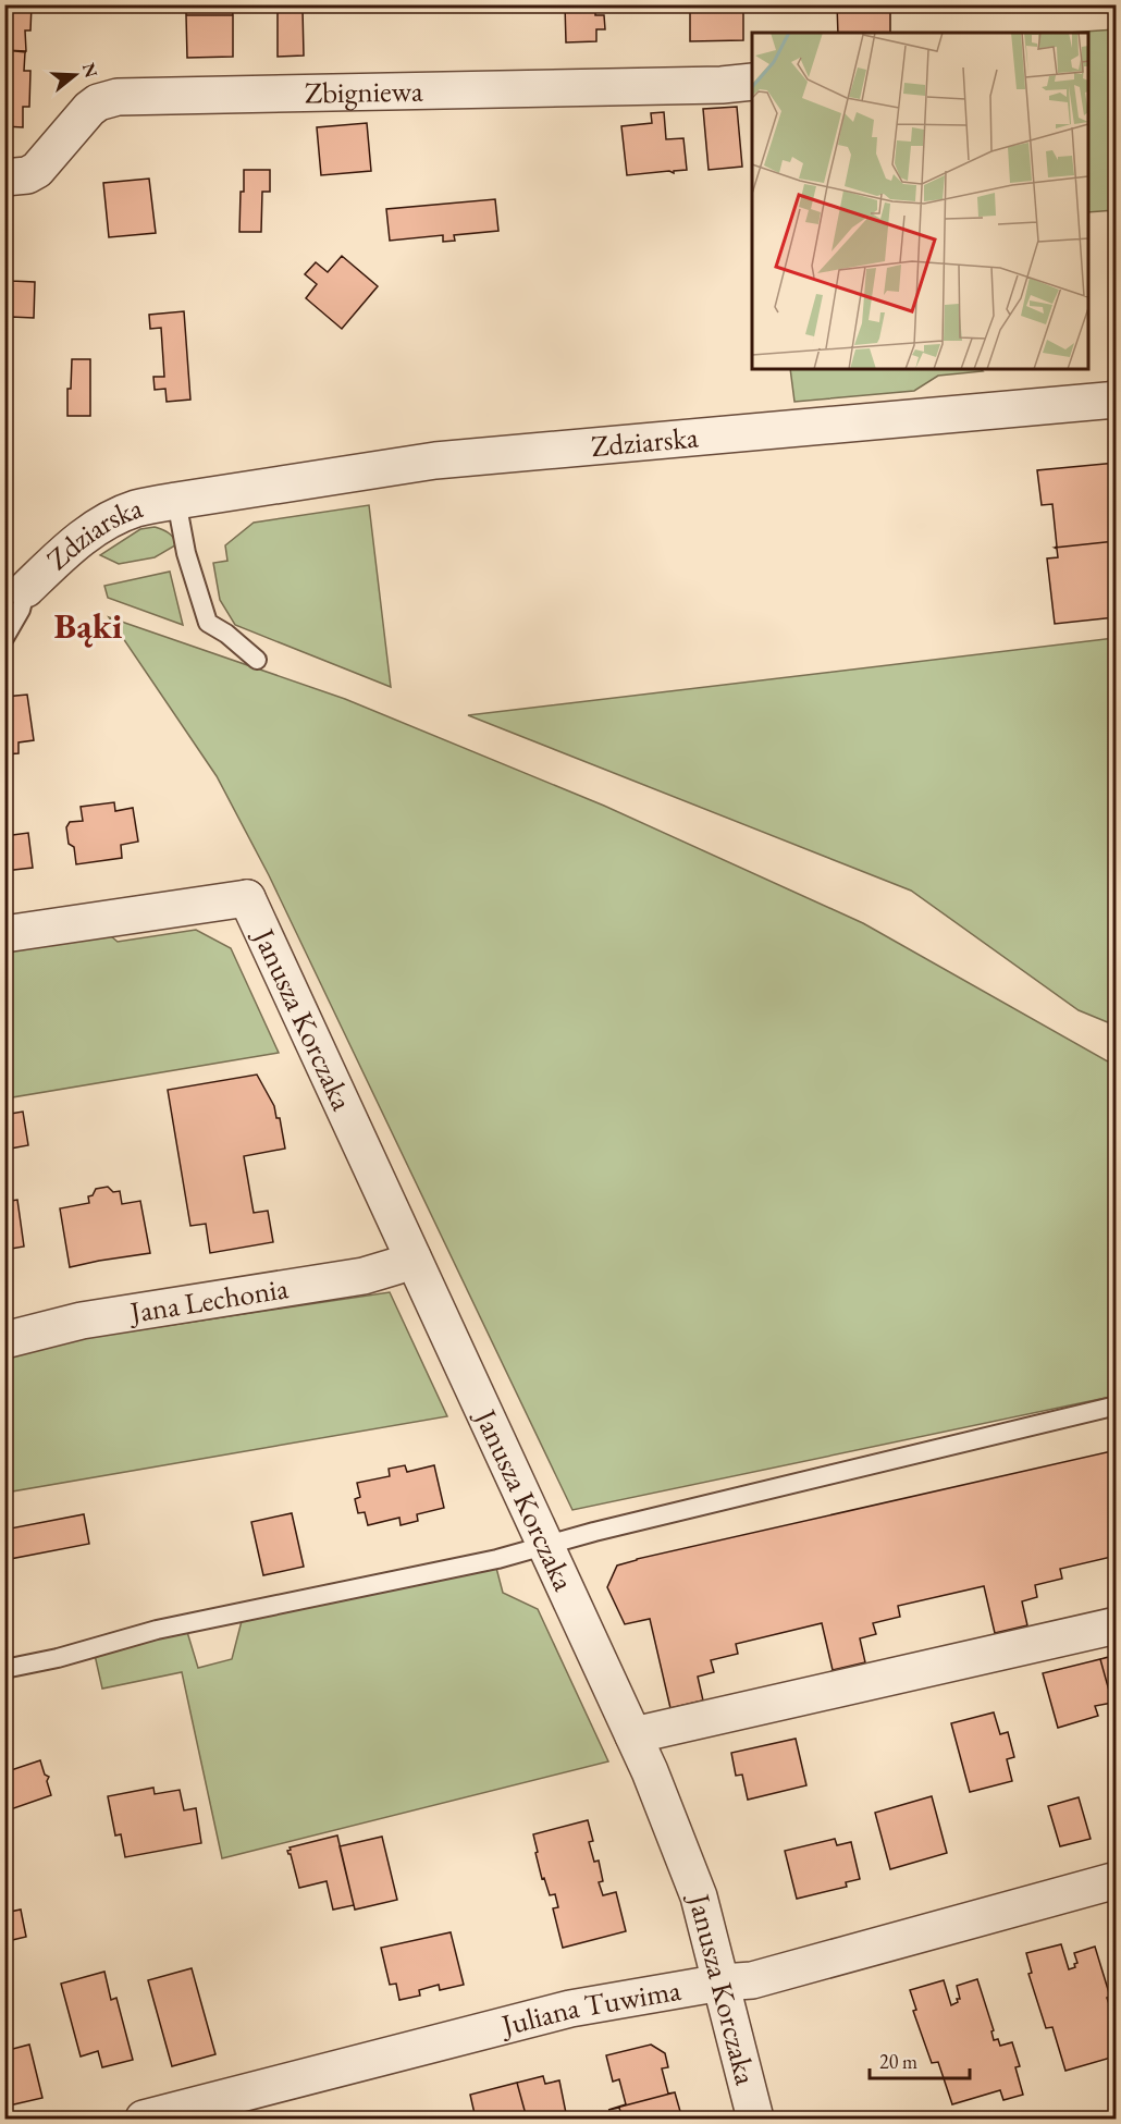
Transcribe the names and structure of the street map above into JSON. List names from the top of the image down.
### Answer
{
  "streets": {
    "street": [
      "Zbigniewa",
      "Zdziarska",
      "Janusza Korczaka",
      "Jana Lechonia",
      "Juliana Tuwima"
    ]
  },
  "crossings": [
    ["Janusza Korczaka", "Jana Lechonia"],
    ["Janusza Korczaka", "Juliana Tuwima"]
  ],
  "districts": ["Bąki"],
  "scale_bar": "20 m",
  "north": "right"
}
